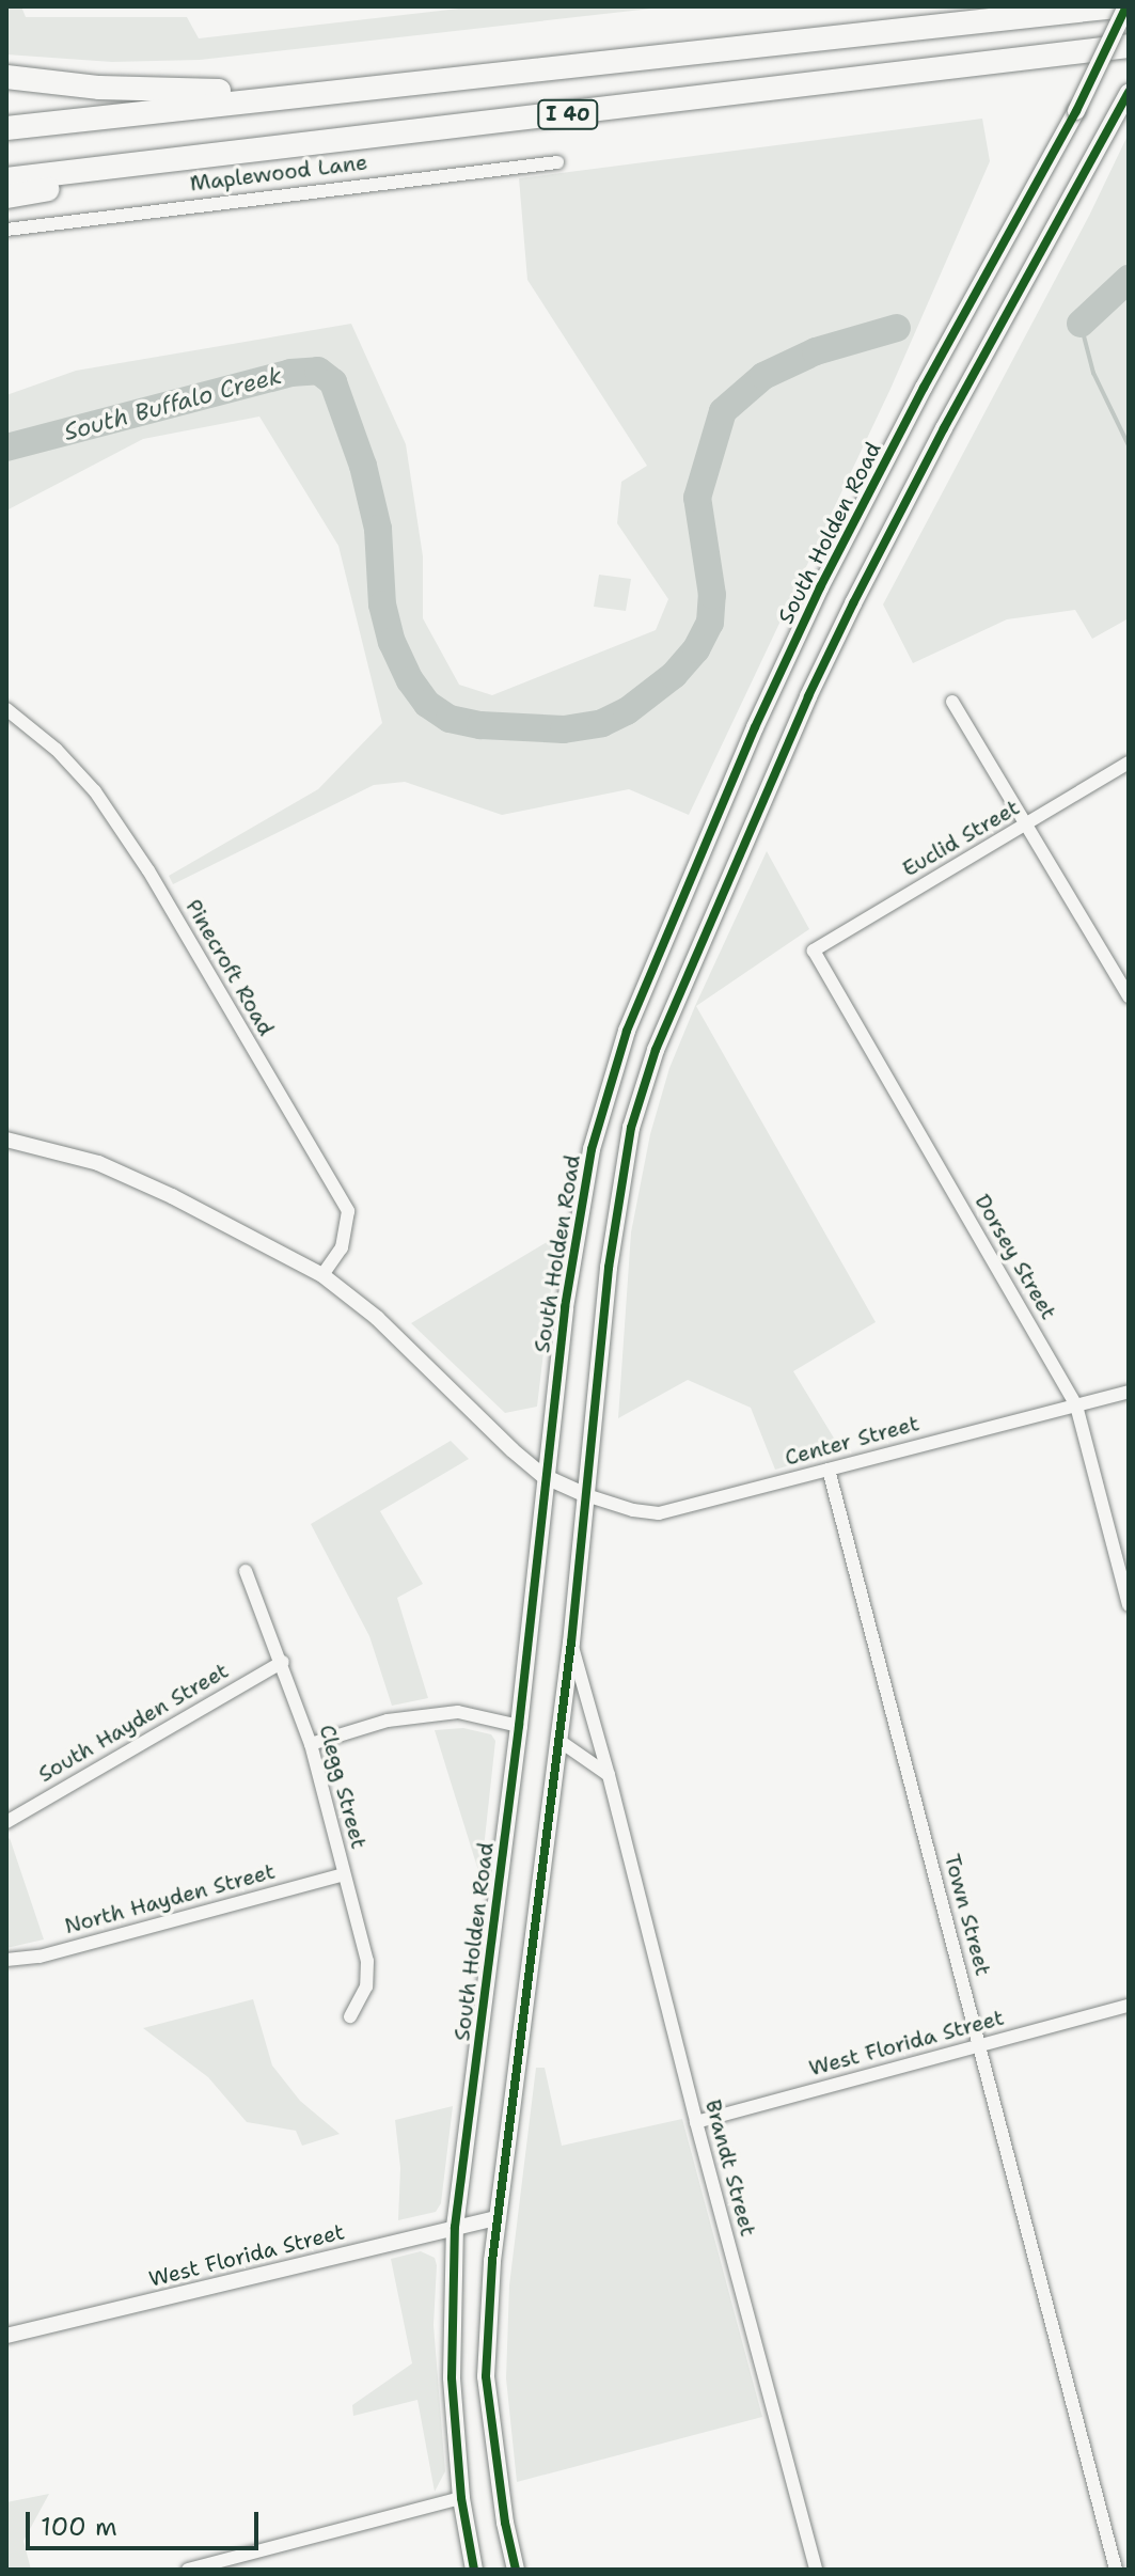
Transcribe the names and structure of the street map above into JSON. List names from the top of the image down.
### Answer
{
  "streets": {
    "highway": ["I 40"],
    "main road": ["South Holden Road"],
    "street": [
      "Maplewood Lane",
      "Euclid Street",
      "Pinecroft Road",
      "Dorsey Street",
      "Center Street",
      "South Hayden Street",
      "Clegg Street",
      "North Hayden Street",
      "Town Street",
      "West Florida Street",
      "Brandt Street"
    ]
  },
  "crossings": [
    ["South Holden Road", "West Florida Street"],
    ["Euclid Street", "Dorsey Street"],
    ["Dorsey Street", "Center Street"],
    ["Center Street", "Town Street"],
    ["South Hayden Street", "Clegg Street"],
    ["Clegg Street", "North Hayden Street"],
    ["Town Street", "West Florida Street"],
    ["West Florida Street", "Brandt Street"]
  ],
  "water": ["South Buffalo Creek"],
  "scale_bar": "100 m"
}
